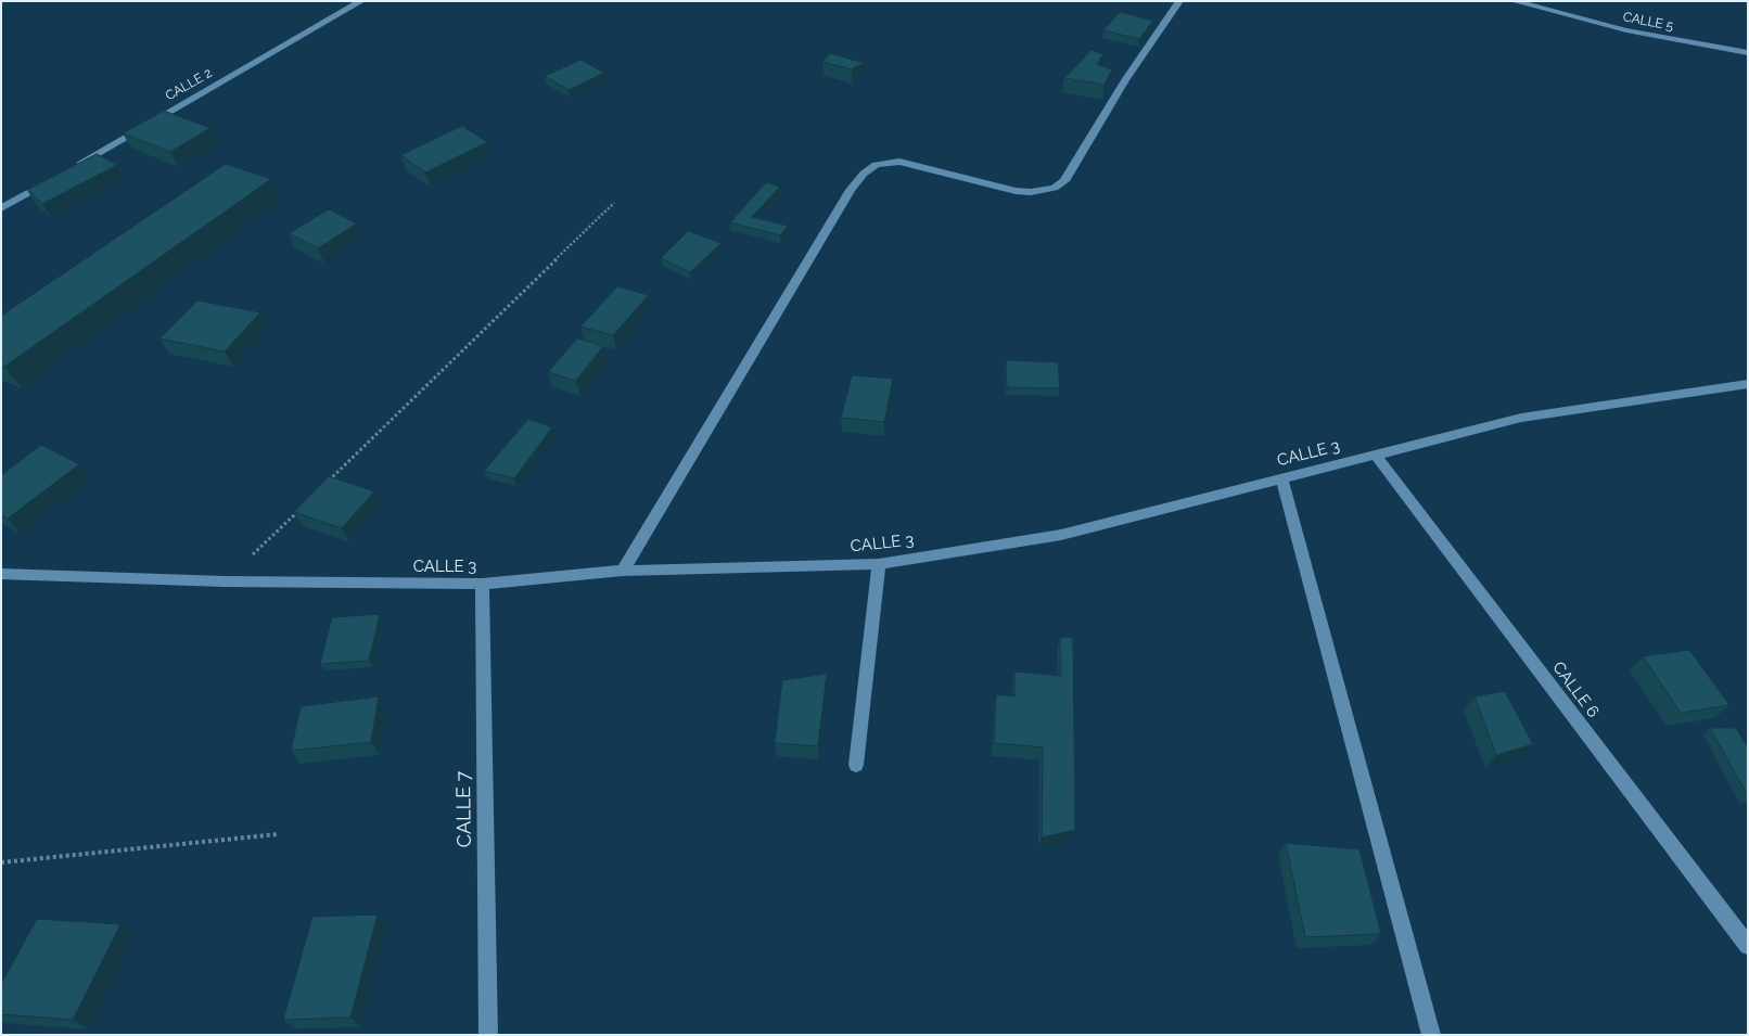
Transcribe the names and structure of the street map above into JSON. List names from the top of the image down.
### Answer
{
  "streets": {
    "street": [
      "CALLE 5",
      "CALLE 2",
      "CALLE 3",
      "CALLE 6",
      "CALLE 7"
    ]
  },
  "crossings": [
    ["CALLE 3", "CALLE 6"],
    ["CALLE 3", "CALLE 7"]
  ]
}
